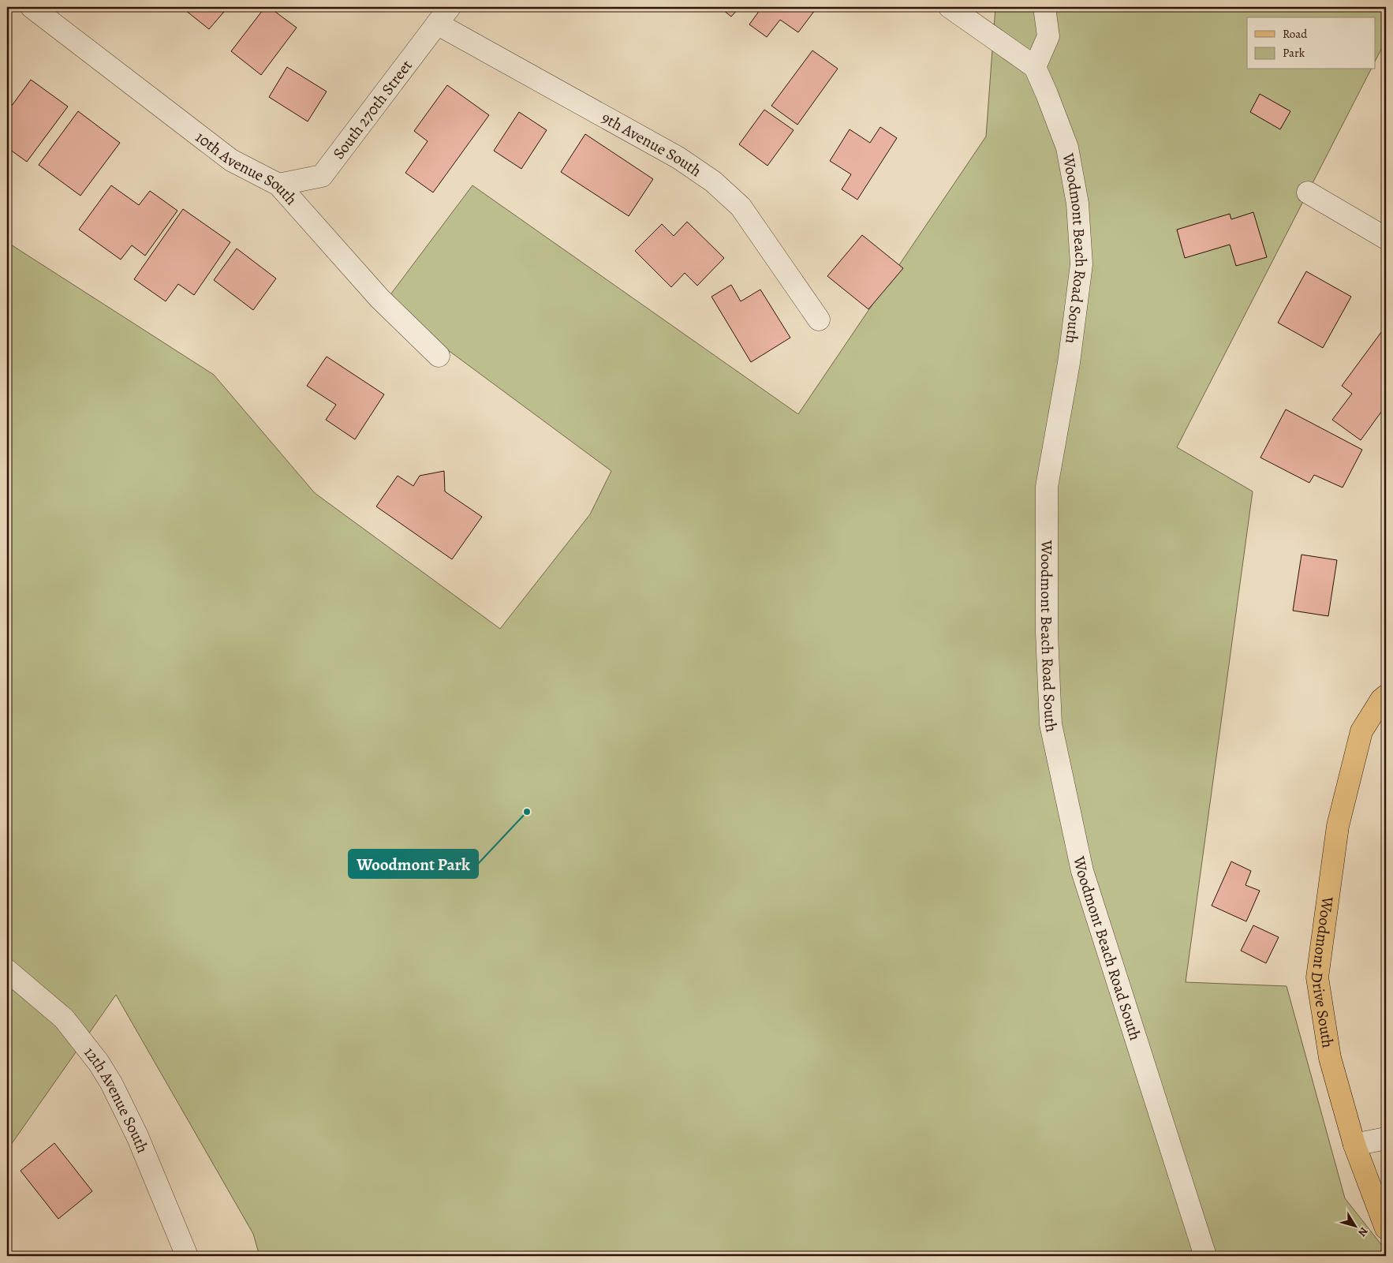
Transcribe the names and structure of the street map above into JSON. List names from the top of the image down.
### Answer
{
  "streets": {
    "main road": ["Woodmont Drive South"],
    "street": [
      "South 270th Street",
      "9th Avenue South",
      "10th Avenue South",
      "Woodmont Beach Road South",
      "12th Avenue South"
    ]
  },
  "crossings": [
    ["South 270th Street", "9th Avenue South"],
    ["South 270th Street", "10th Avenue South"]
  ],
  "places": ["Woodmont Park"],
  "legend": ["Road", "Park"],
  "north": "bottom right"
}
